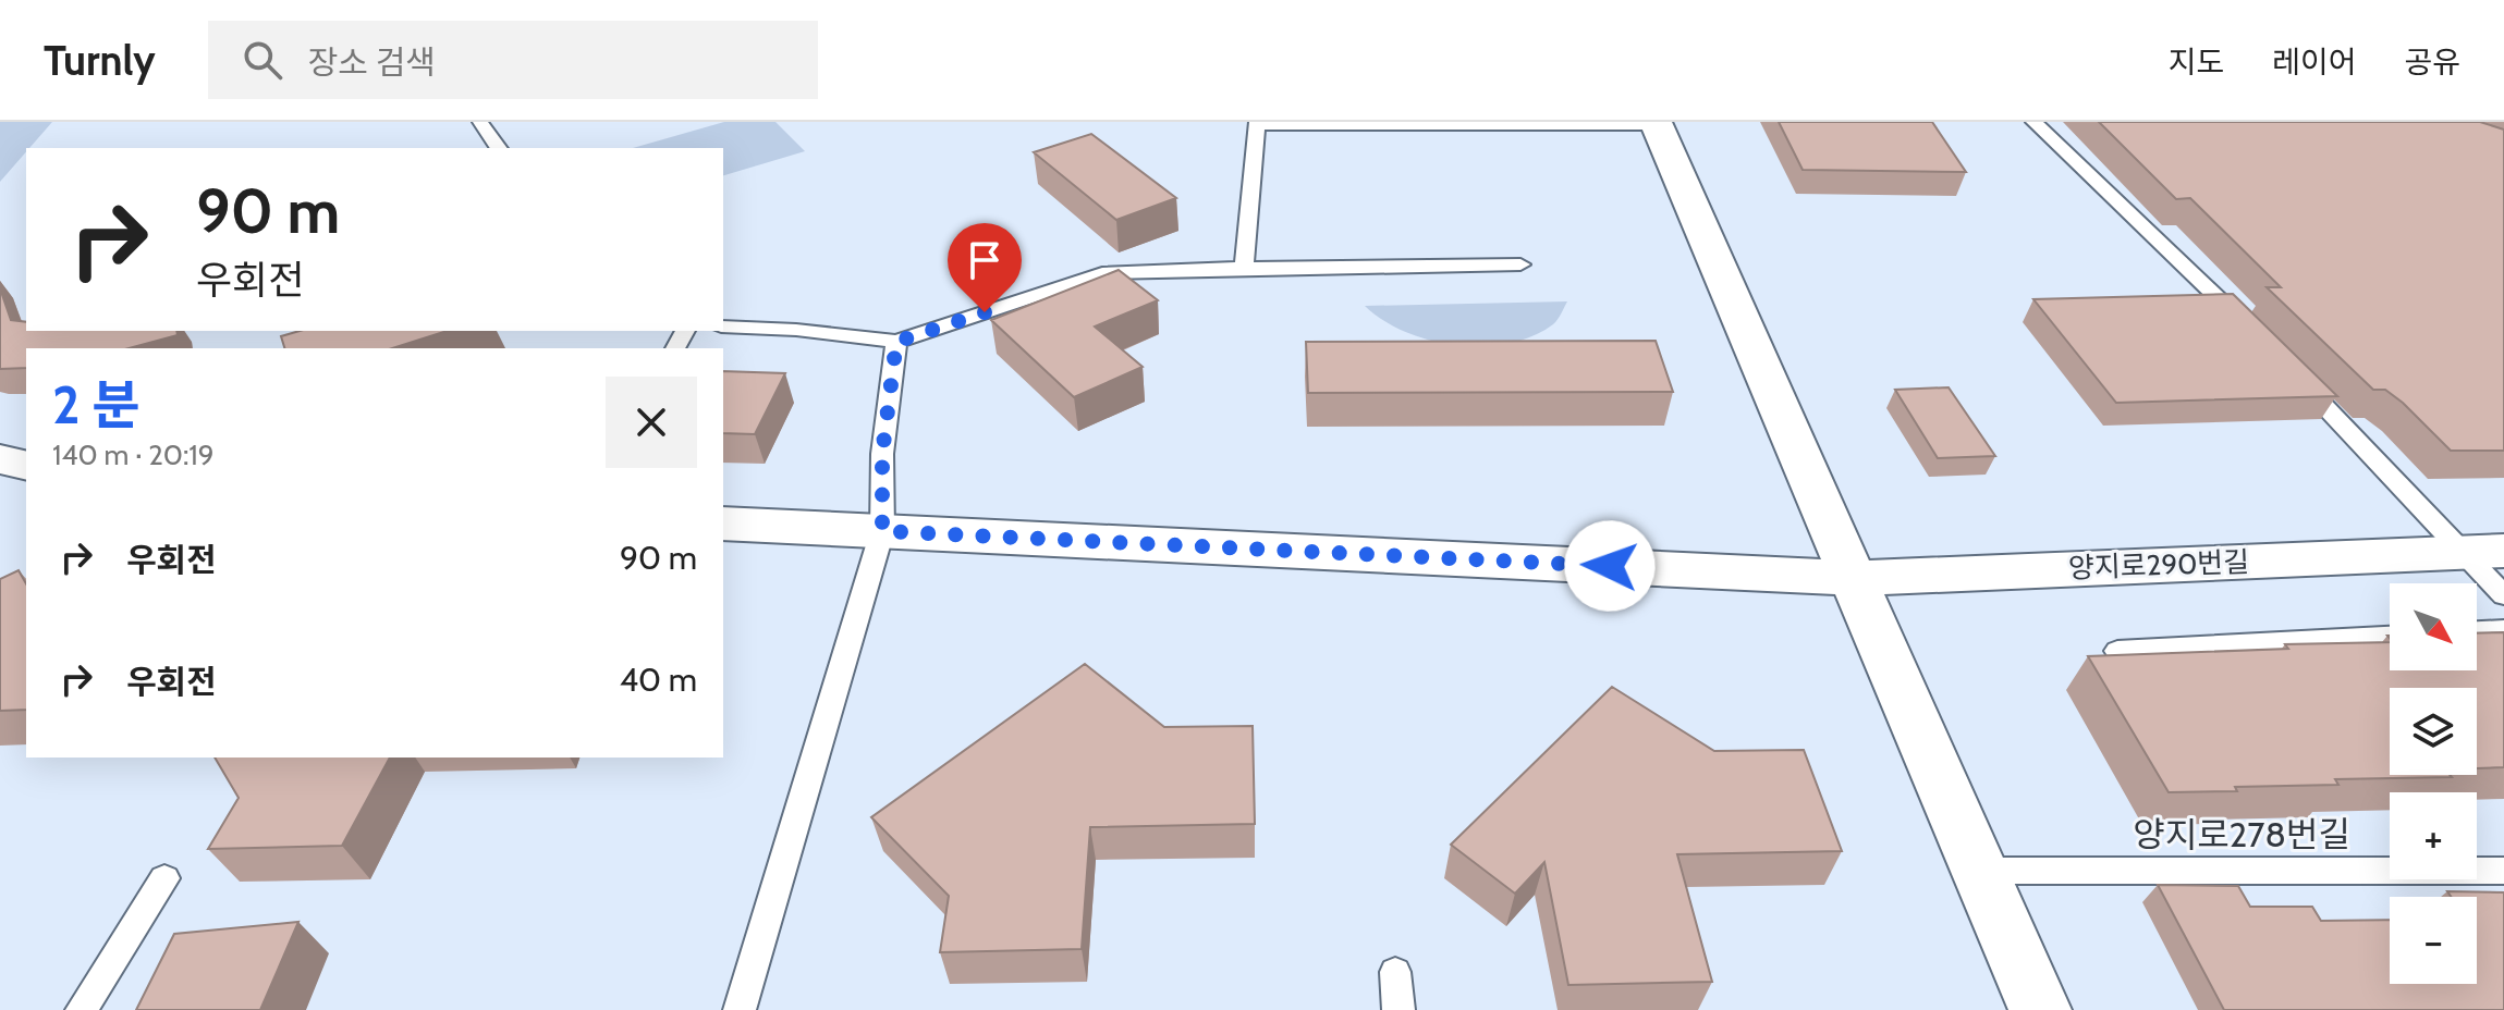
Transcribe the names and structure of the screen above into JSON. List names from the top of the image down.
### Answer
{
  "streets": {
    "street": ["양지로290번길"],
    "lane": ["양지로278번길"]
  },
  "north": "bottom right",
  "page": {
    "header": "Turnly",
    "search": "장소 검색",
    "nav": ["지도", "레이어", "공유"],
    "turn": ["90 m", "우회전"],
    "heading": ["2 분", "140 m · 20:19"],
    "list": [
      {
        "name": "우회전",
        "value": "90 m"
      },
      {
        "name": "우회전",
        "value": "40 m"
      }
    ],
    "map_buttons": ["+", "−"]
  }
}
